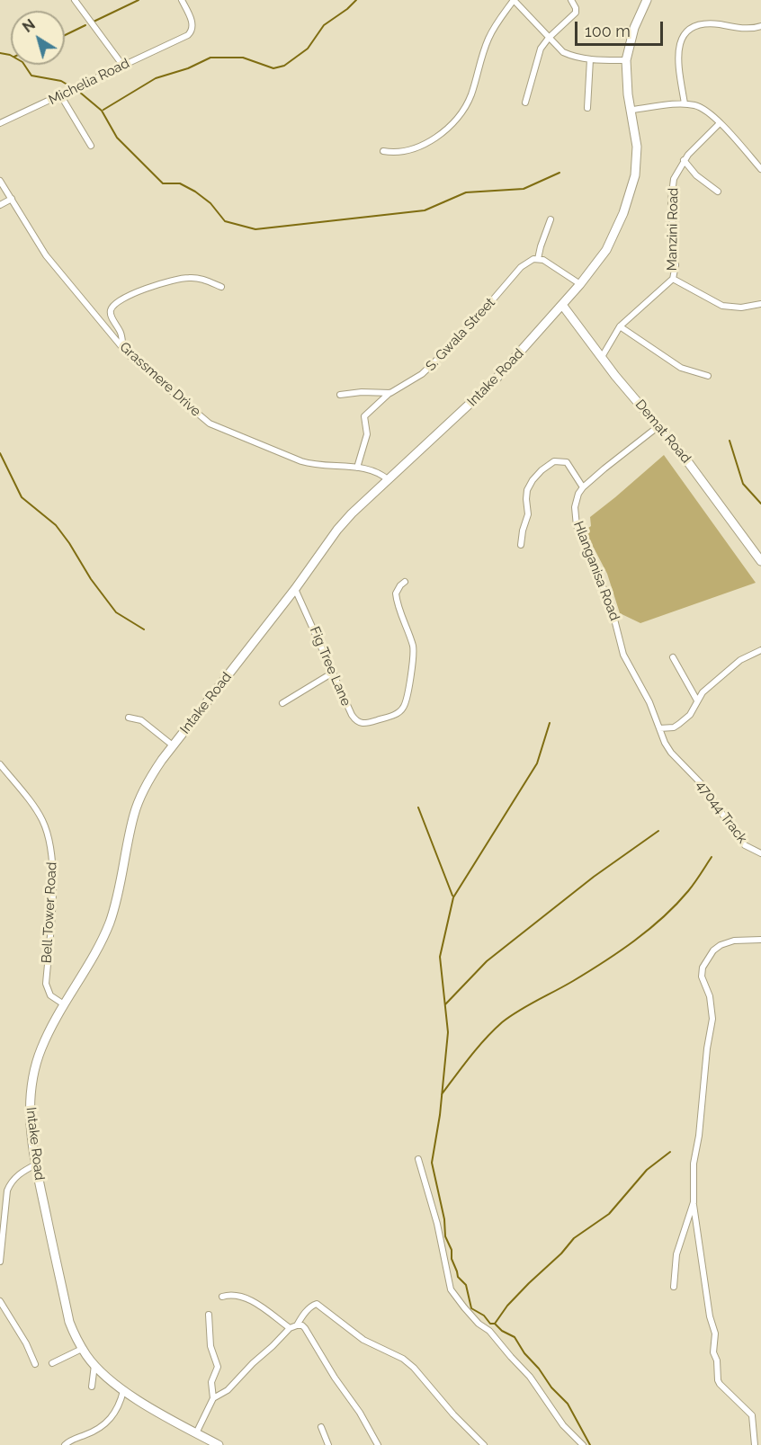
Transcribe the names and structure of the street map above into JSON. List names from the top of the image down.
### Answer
{
  "streets": {
    "street": [
      "Michelia Road",
      "Manzini Road",
      "S. Gwala Street",
      "Intake Road",
      "Grassmere Drive",
      "Demat Road",
      "Hlanganisa Road",
      "Fig Tree Lane",
      "47044 Track",
      "Bell Tower Road"
    ]
  },
  "crossings": [
    ["Manzini Road", "Demat Road"],
    ["S. Gwala Street", "Grassmere Drive"],
    ["Intake Road", "Grassmere Drive"],
    ["Intake Road", "Demat Road"],
    ["Intake Road", "Fig Tree Lane"],
    ["Intake Road", "Bell Tower Road"],
    ["Hlanganisa Road", "47044 Track"]
  ],
  "scale_bar": "100 m",
  "north": "top left"
}
